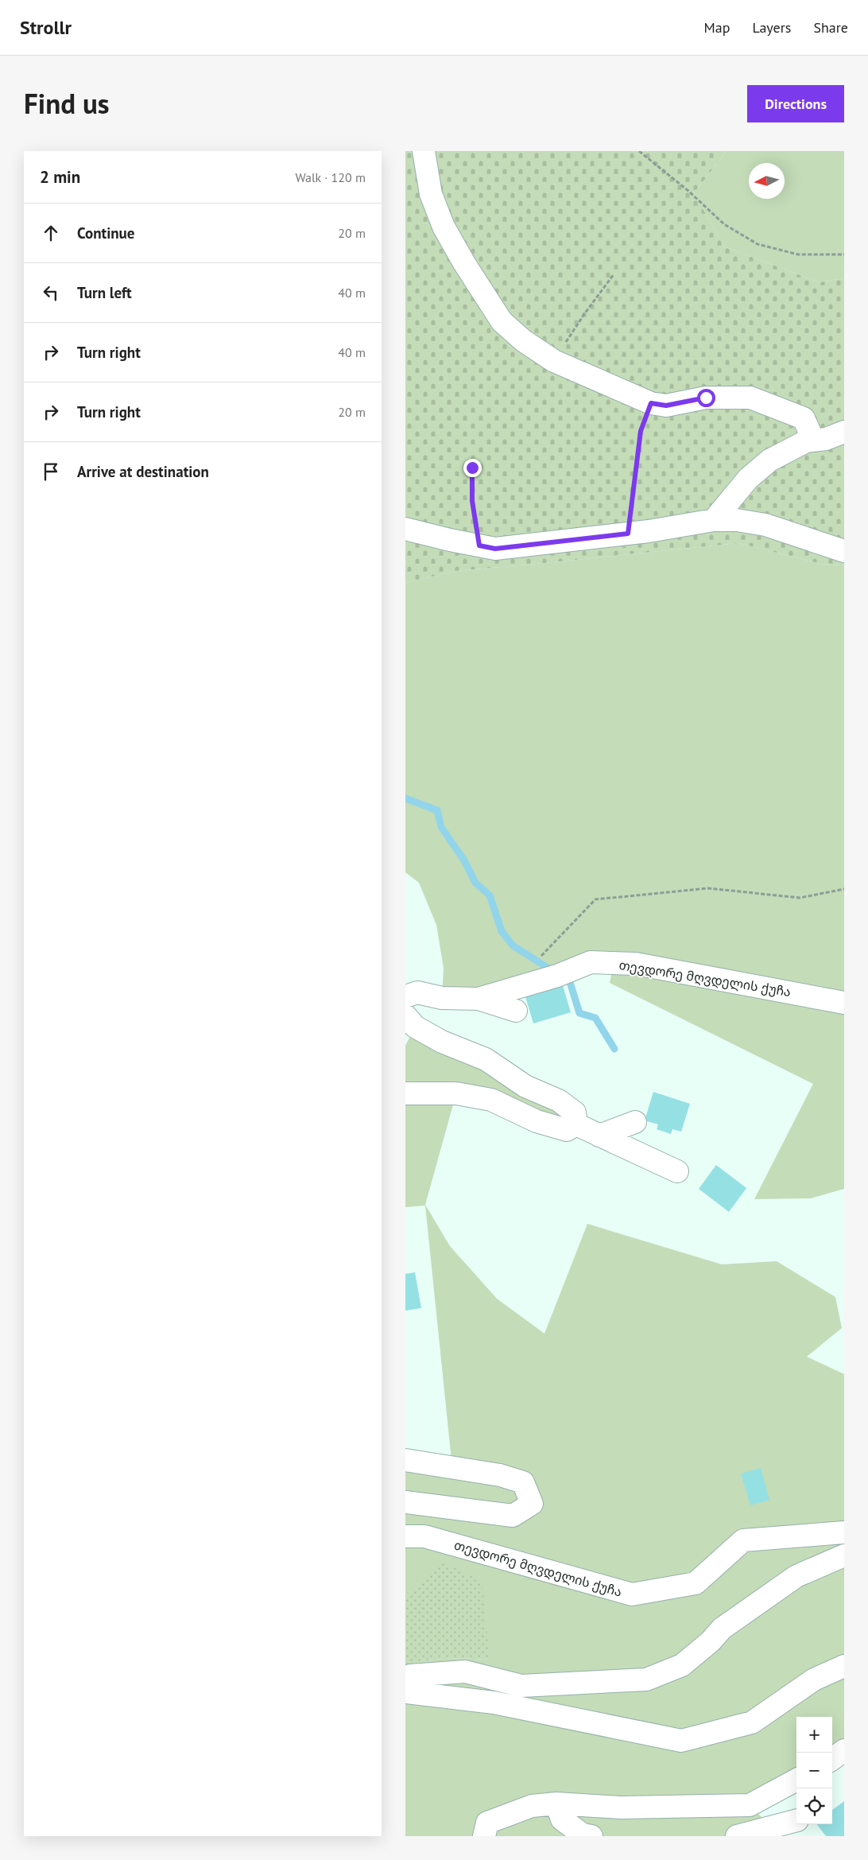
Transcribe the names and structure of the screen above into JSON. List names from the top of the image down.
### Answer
{
  "streets": {
    "street": ["თევდორე მღვდელის ქუჩა"]
  },
  "north": "left",
  "page": {
    "header": "Strollr",
    "nav": ["Map", "Layers", "Share"],
    "title": "Find us",
    "buttons": "Directions",
    "heading": ["2 min", "Walk · 120 m"],
    "list": [
      ["Continue", "20 m"],
      ["Turn left", "40 m"],
      ["Turn right", "40 m"],
      ["Turn right", "20 m"],
      "Arrive at destination"
    ],
    "map_buttons": ["+", "−"]
  }
}
